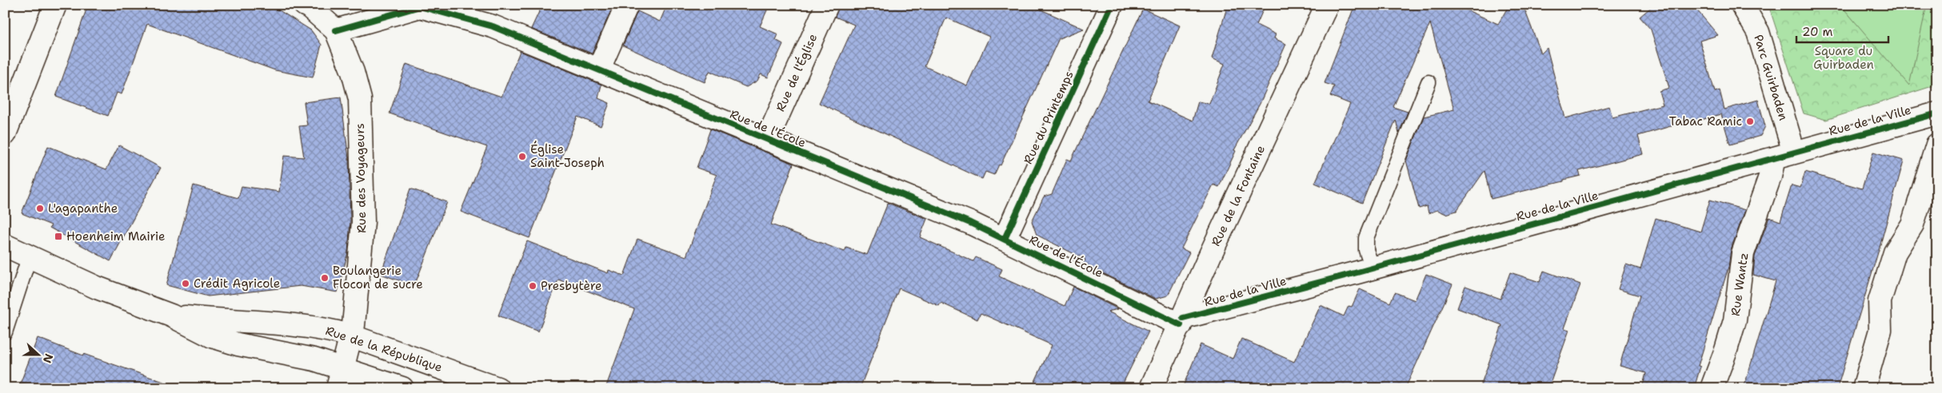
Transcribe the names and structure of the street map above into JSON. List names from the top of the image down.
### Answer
{
  "streets": {
    "street": [
      "Rue de l'Église",
      "Parc Guirbaden",
      "Rue du Printemps",
      "Rue de la Ville",
      "Rue de l'École",
      "Rue des Voyageurs",
      "Rue de la Fontaine",
      "Rue Wantz",
      "Rue de la République"
    ]
  },
  "crossings": [
    ["Rue de l'Église", "Rue de l'École"],
    ["Parc Guirbaden", "Rue de la Ville"],
    ["Parc Guirbaden", "Rue Wantz"],
    ["Rue du Printemps", "Rue de l'École"],
    ["Rue de la Ville", "Rue de l'École"],
    ["Rue de la Ville", "Rue de la Fontaine"],
    ["Rue de la Ville", "Rue Wantz"],
    ["Rue de l'École", "Rue des Voyageurs"],
    ["Rue de l'École", "Rue de la Fontaine"],
    ["Rue des Voyageurs", "Rue de la République"]
  ],
  "parks": ["Square du Guirbaden"],
  "places": {
    "other": [
      "Tabac Ramic",
      "Église Saint-Joseph",
      "L'agapanthe",
      "Boulangerie Flocon de sucre",
      "Crédit Agricole",
      "Presbytère"
    ],
    "transit": ["Hoenheim Mairie"]
  },
  "scale_bar": "20 m",
  "north": "right"
}
